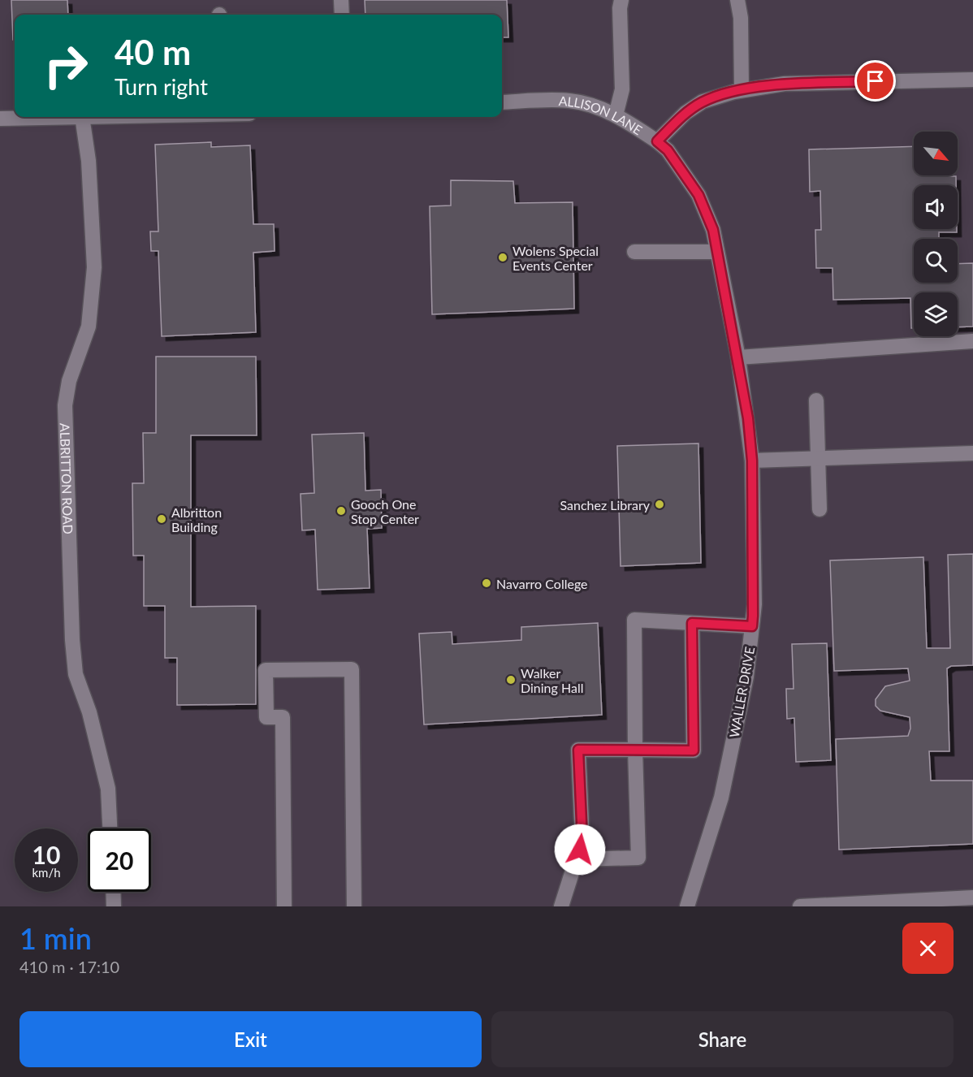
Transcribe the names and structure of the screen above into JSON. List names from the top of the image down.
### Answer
{
  "streets": {
    "street": ["ALLISON LANE", "ALBRITTON ROAD", "WALLER DRIVE"]
  },
  "crossings": [
    ["ALLISON LANE", "WALLER DRIVE"]
  ],
  "places": [
    "Wolens Special Events Center",
    "Sanchez Library",
    "Gooch One Stop Center",
    "Albritton Building",
    "Navarro College",
    "Walker Dining Hall"
  ],
  "north": "bottom right",
  "page": {
    "turn": ["40 m", "Turn right"],
    "speed": "10 km/h",
    "limit": "20",
    "heading": ["1 min", "410 m · 17:10"],
    "buttons": ["Exit", "Share"]
  }
}
